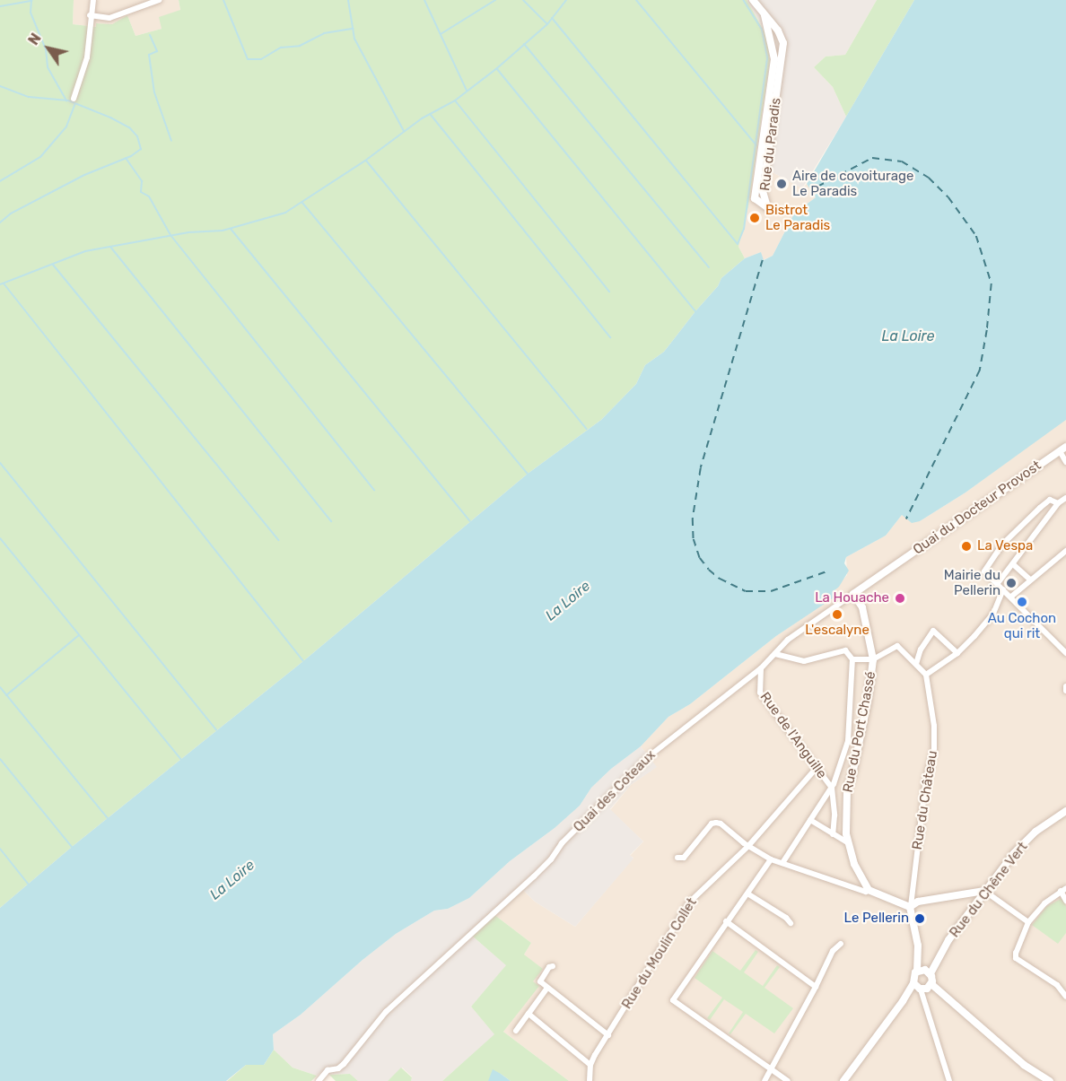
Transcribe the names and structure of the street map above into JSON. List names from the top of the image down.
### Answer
{
  "streets": {
    "street": [
      "Rue du Paradis",
      "Quai du Docteur Provost",
      "Rue du Port Chassé",
      "Rue de l'Anguille",
      "Quai des Coteaux",
      "Rue du Château",
      "Rue du Chêne Vert",
      "Rue du Moulin Collet"
    ]
  },
  "crossings": [
    ["Quai du Docteur Provost", "Quai des Coteaux"],
    ["Rue du Port Chassé", "Quai des Coteaux"],
    ["Rue de l'Anguille", "Quai des Coteaux"],
    ["Rue de l'Anguille", "Rue du Moulin Collet"],
    ["Rue du Château", "Rue du Chêne Vert"]
  ],
  "water": ["La Loire"],
  "places": [
    "Aire de covoiturage Le Paradis",
    "Bistrot Le Paradis",
    "La Vespa",
    "Mairie du Pellerin",
    "La Houache",
    "Au Cochon qui rit",
    "L'escalyne",
    "Le Pellerin"
  ],
  "north": "top left"
}
